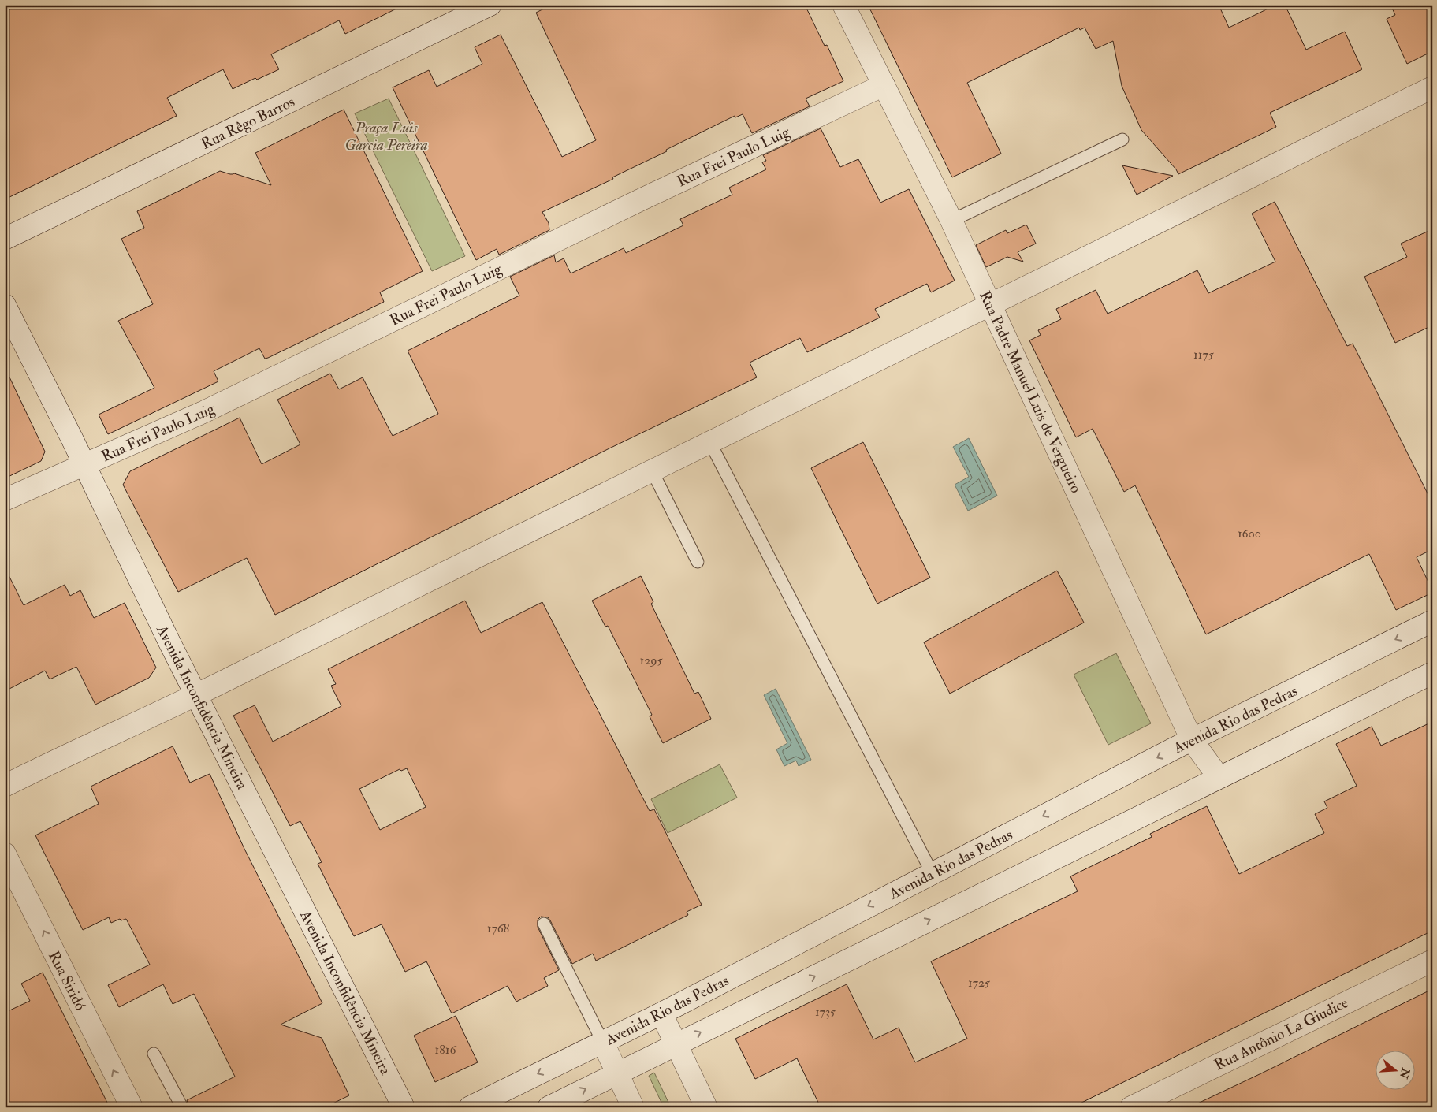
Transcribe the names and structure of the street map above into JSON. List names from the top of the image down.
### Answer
{
  "streets": {
    "street": [
      "Rua Rêgo Barros",
      "Rua Frei Paulo Luig",
      "Rua Padre Manuel Luis de Vergueiro",
      "Avenida Inconfidência Mineira",
      "Avenida Rio das Pedras",
      "Rua Siridó",
      "Rua Antônio La Giudice"
    ]
  },
  "crossings": [
    ["Rua Frei Paulo Luig", "Rua Padre Manuel Luis de Vergueiro"],
    ["Rua Frei Paulo Luig", "Avenida Inconfidência Mineira"],
    ["Rua Padre Manuel Luis de Vergueiro", "Avenida Rio das Pedras"]
  ],
  "one_way": ["Rua Siridó"],
  "parks": ["Praça Luis Garcia Pereira"],
  "house_numbers": [
    "1175",
    "1600",
    "1295",
    "1768",
    "1725",
    "1735",
    "1816"
  ],
  "north": "right"
}
